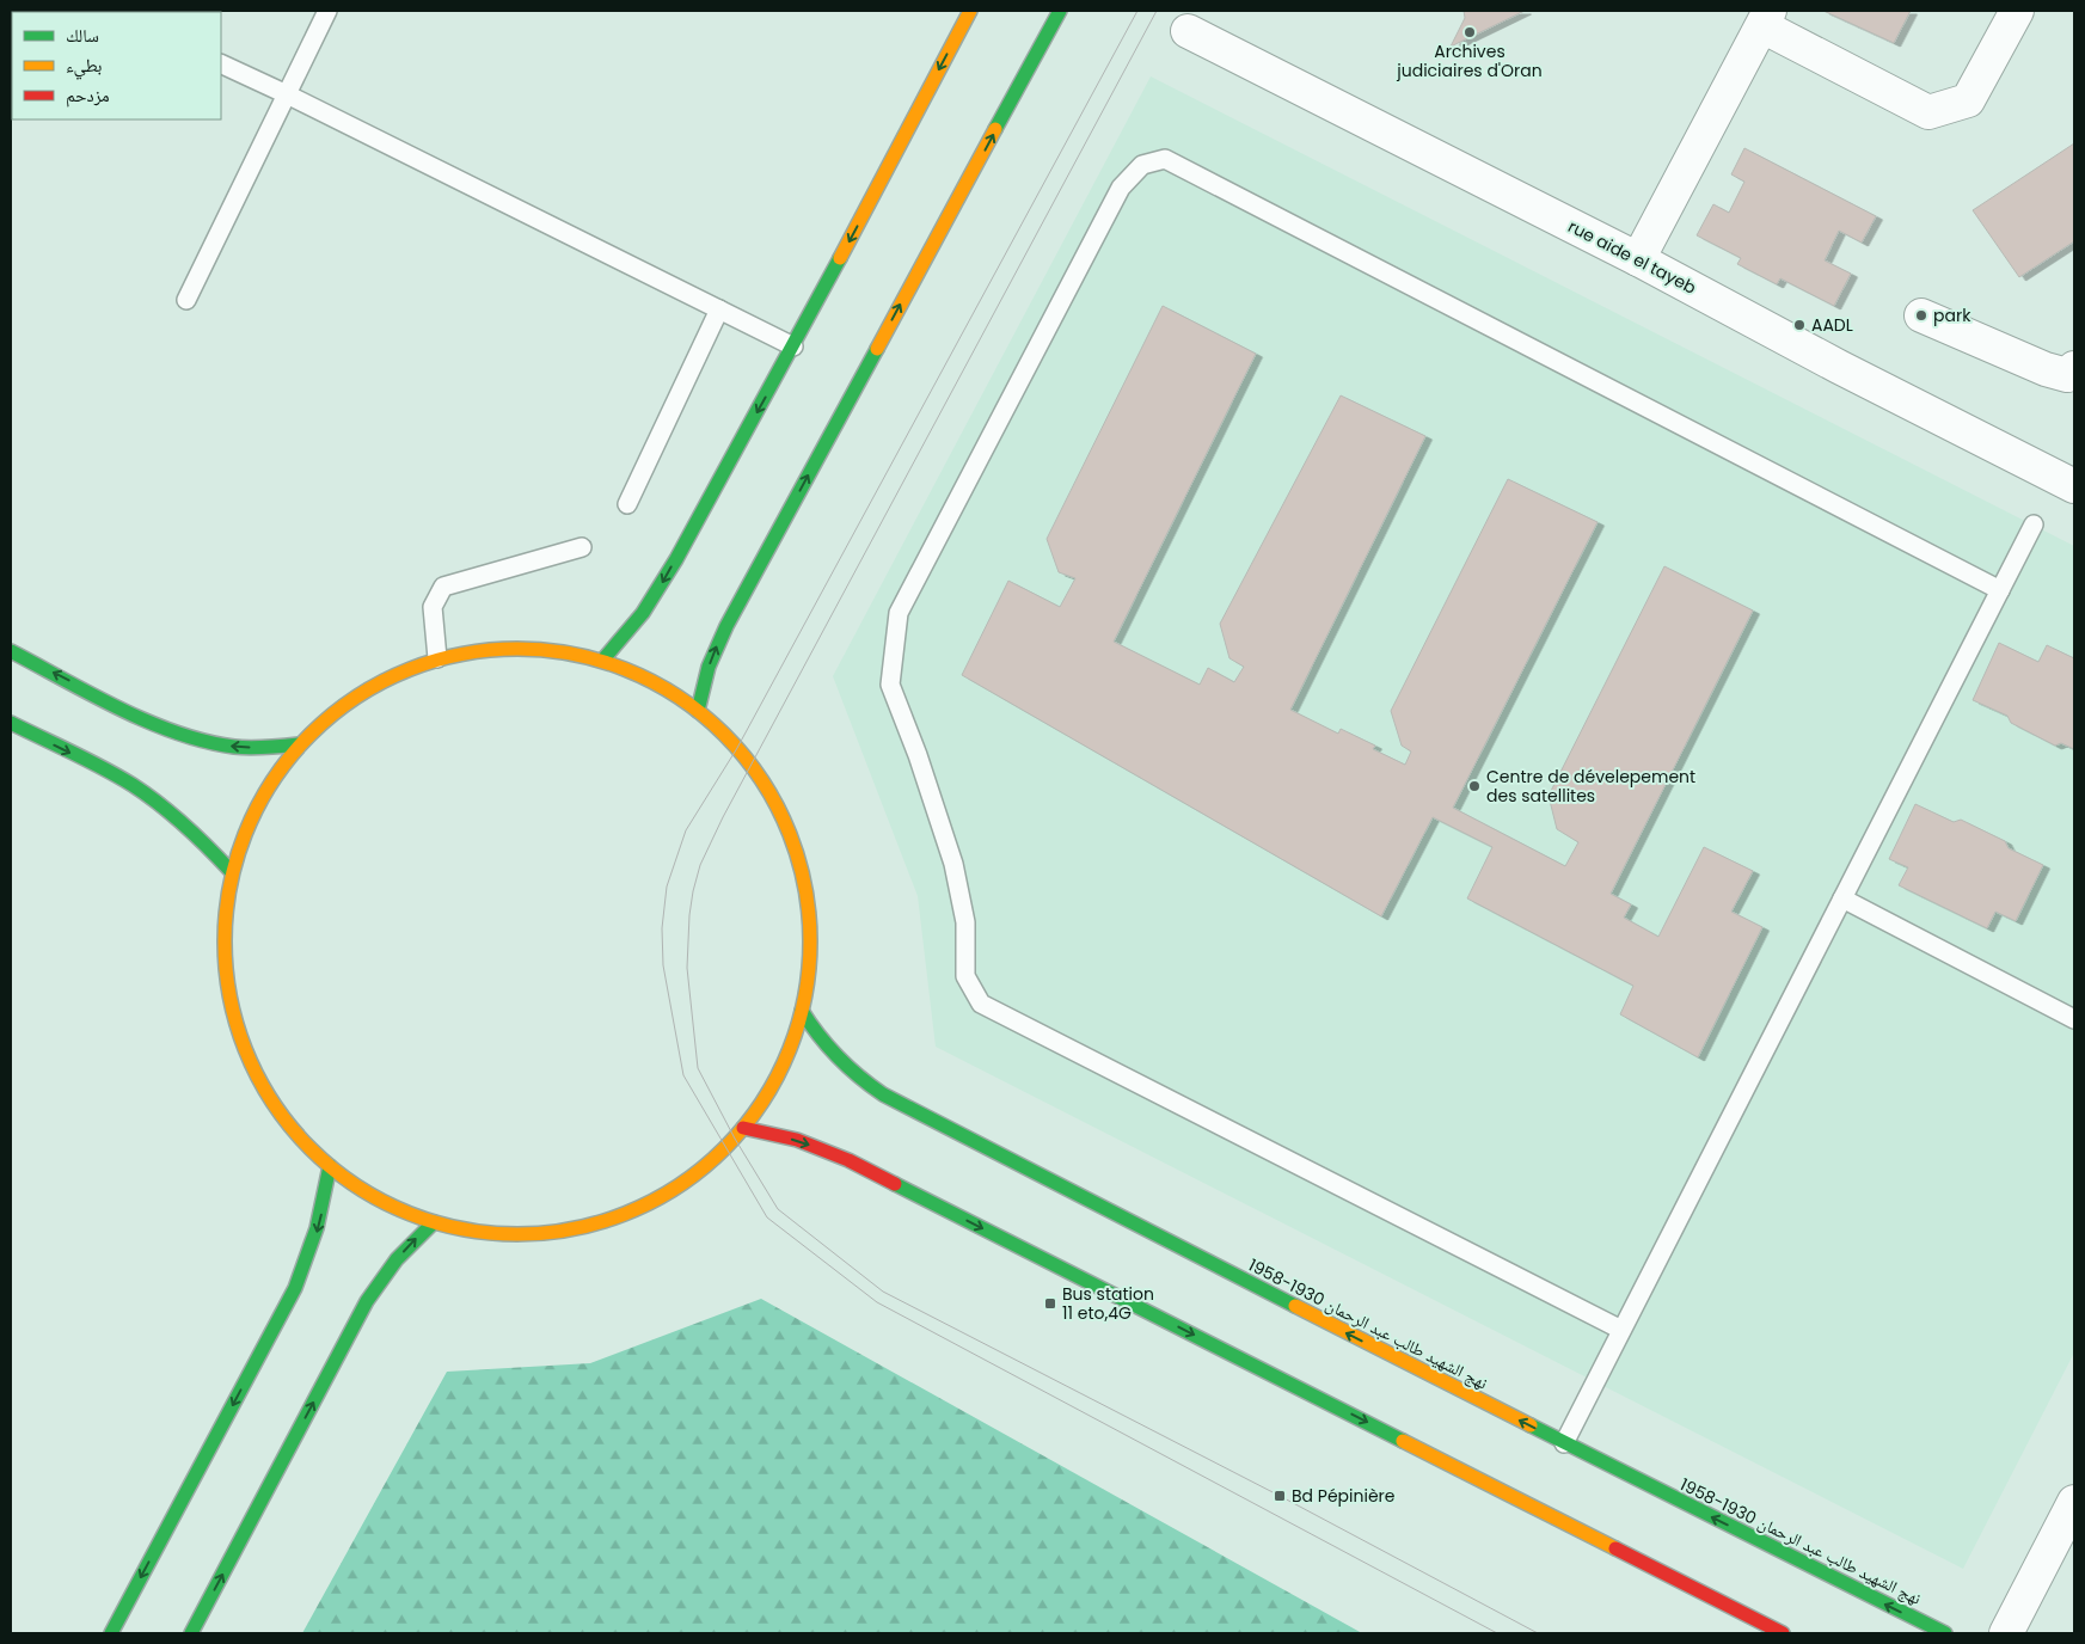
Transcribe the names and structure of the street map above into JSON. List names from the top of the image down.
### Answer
{
  "streets": {
    "main road": ["نهج الشهيد طالب عبد الرحمان 1930-1958"],
    "street": ["rue aide el tayeb"]
  },
  "places": {
    "other": [
      "Archives judiciaires d'Oran",
      "park",
      "AADL",
      "Centre de dévelepement des satellites"
    ],
    "transit": ["Bus station 11 eto,4G", "Bd Pépinière"]
  },
  "legend": ["سالك", "بطيء", "مزدحم"]
}
